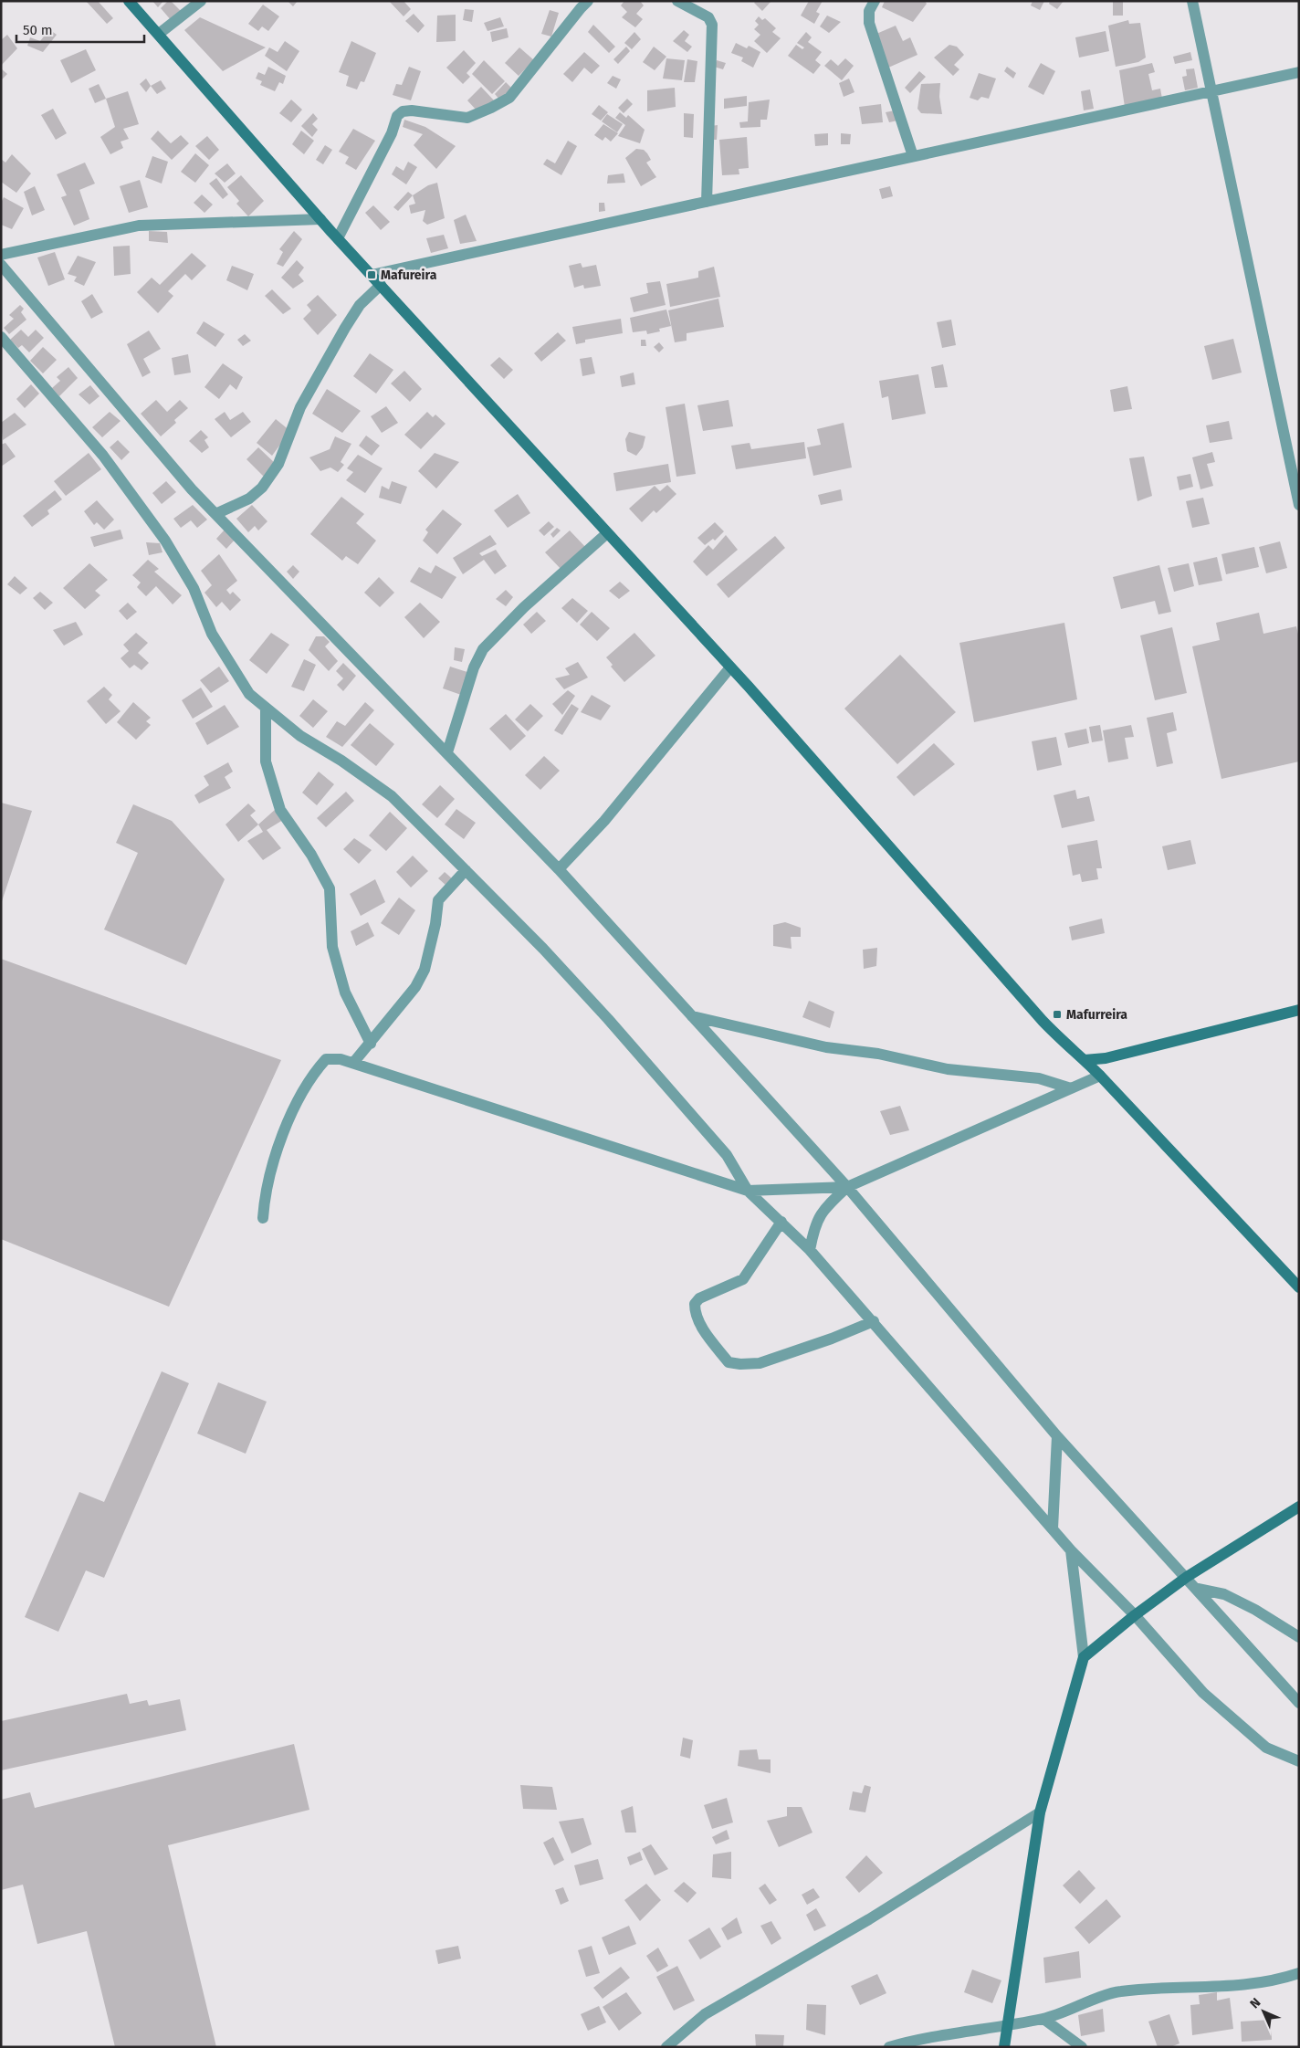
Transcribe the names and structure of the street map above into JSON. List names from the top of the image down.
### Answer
{
  "places": {
    "transit": ["Mafureira", "Mafurreira"]
  },
  "scale_bar": "50 m",
  "north": "top left"
}
